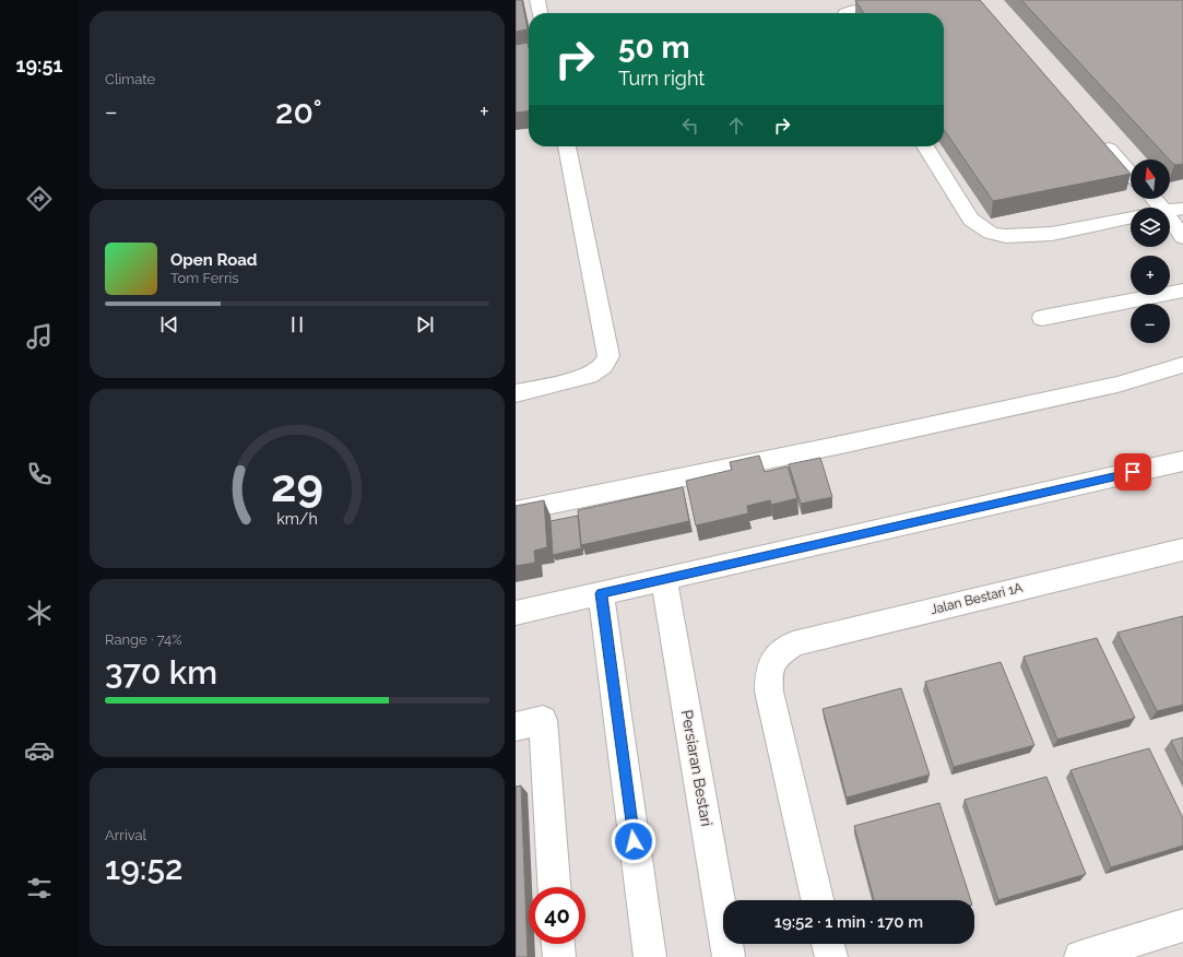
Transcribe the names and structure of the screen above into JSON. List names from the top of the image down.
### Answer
{
  "streets": {
    "street": ["Jalan Bestari 1A", "Persiaran Bestari"]
  },
  "north": "top",
  "page": {
    "tabs": "19:51",
    "tile": [
      "Climate",
      ["Range · 74%", "370 km"],
      ["Arrival", "19:52"]
    ],
    "turn": ["50 m", "Turn right"],
    "heat": ["−", "20°", "+"],
    "map_buttons": ["+", "−"],
    "song": ["Open Road", "Tom Ferris"],
    "limit": "40",
    "trip": "19:52 · 1 min · 170 m",
    "gauge": ["29", "km/h"]
  }
}
